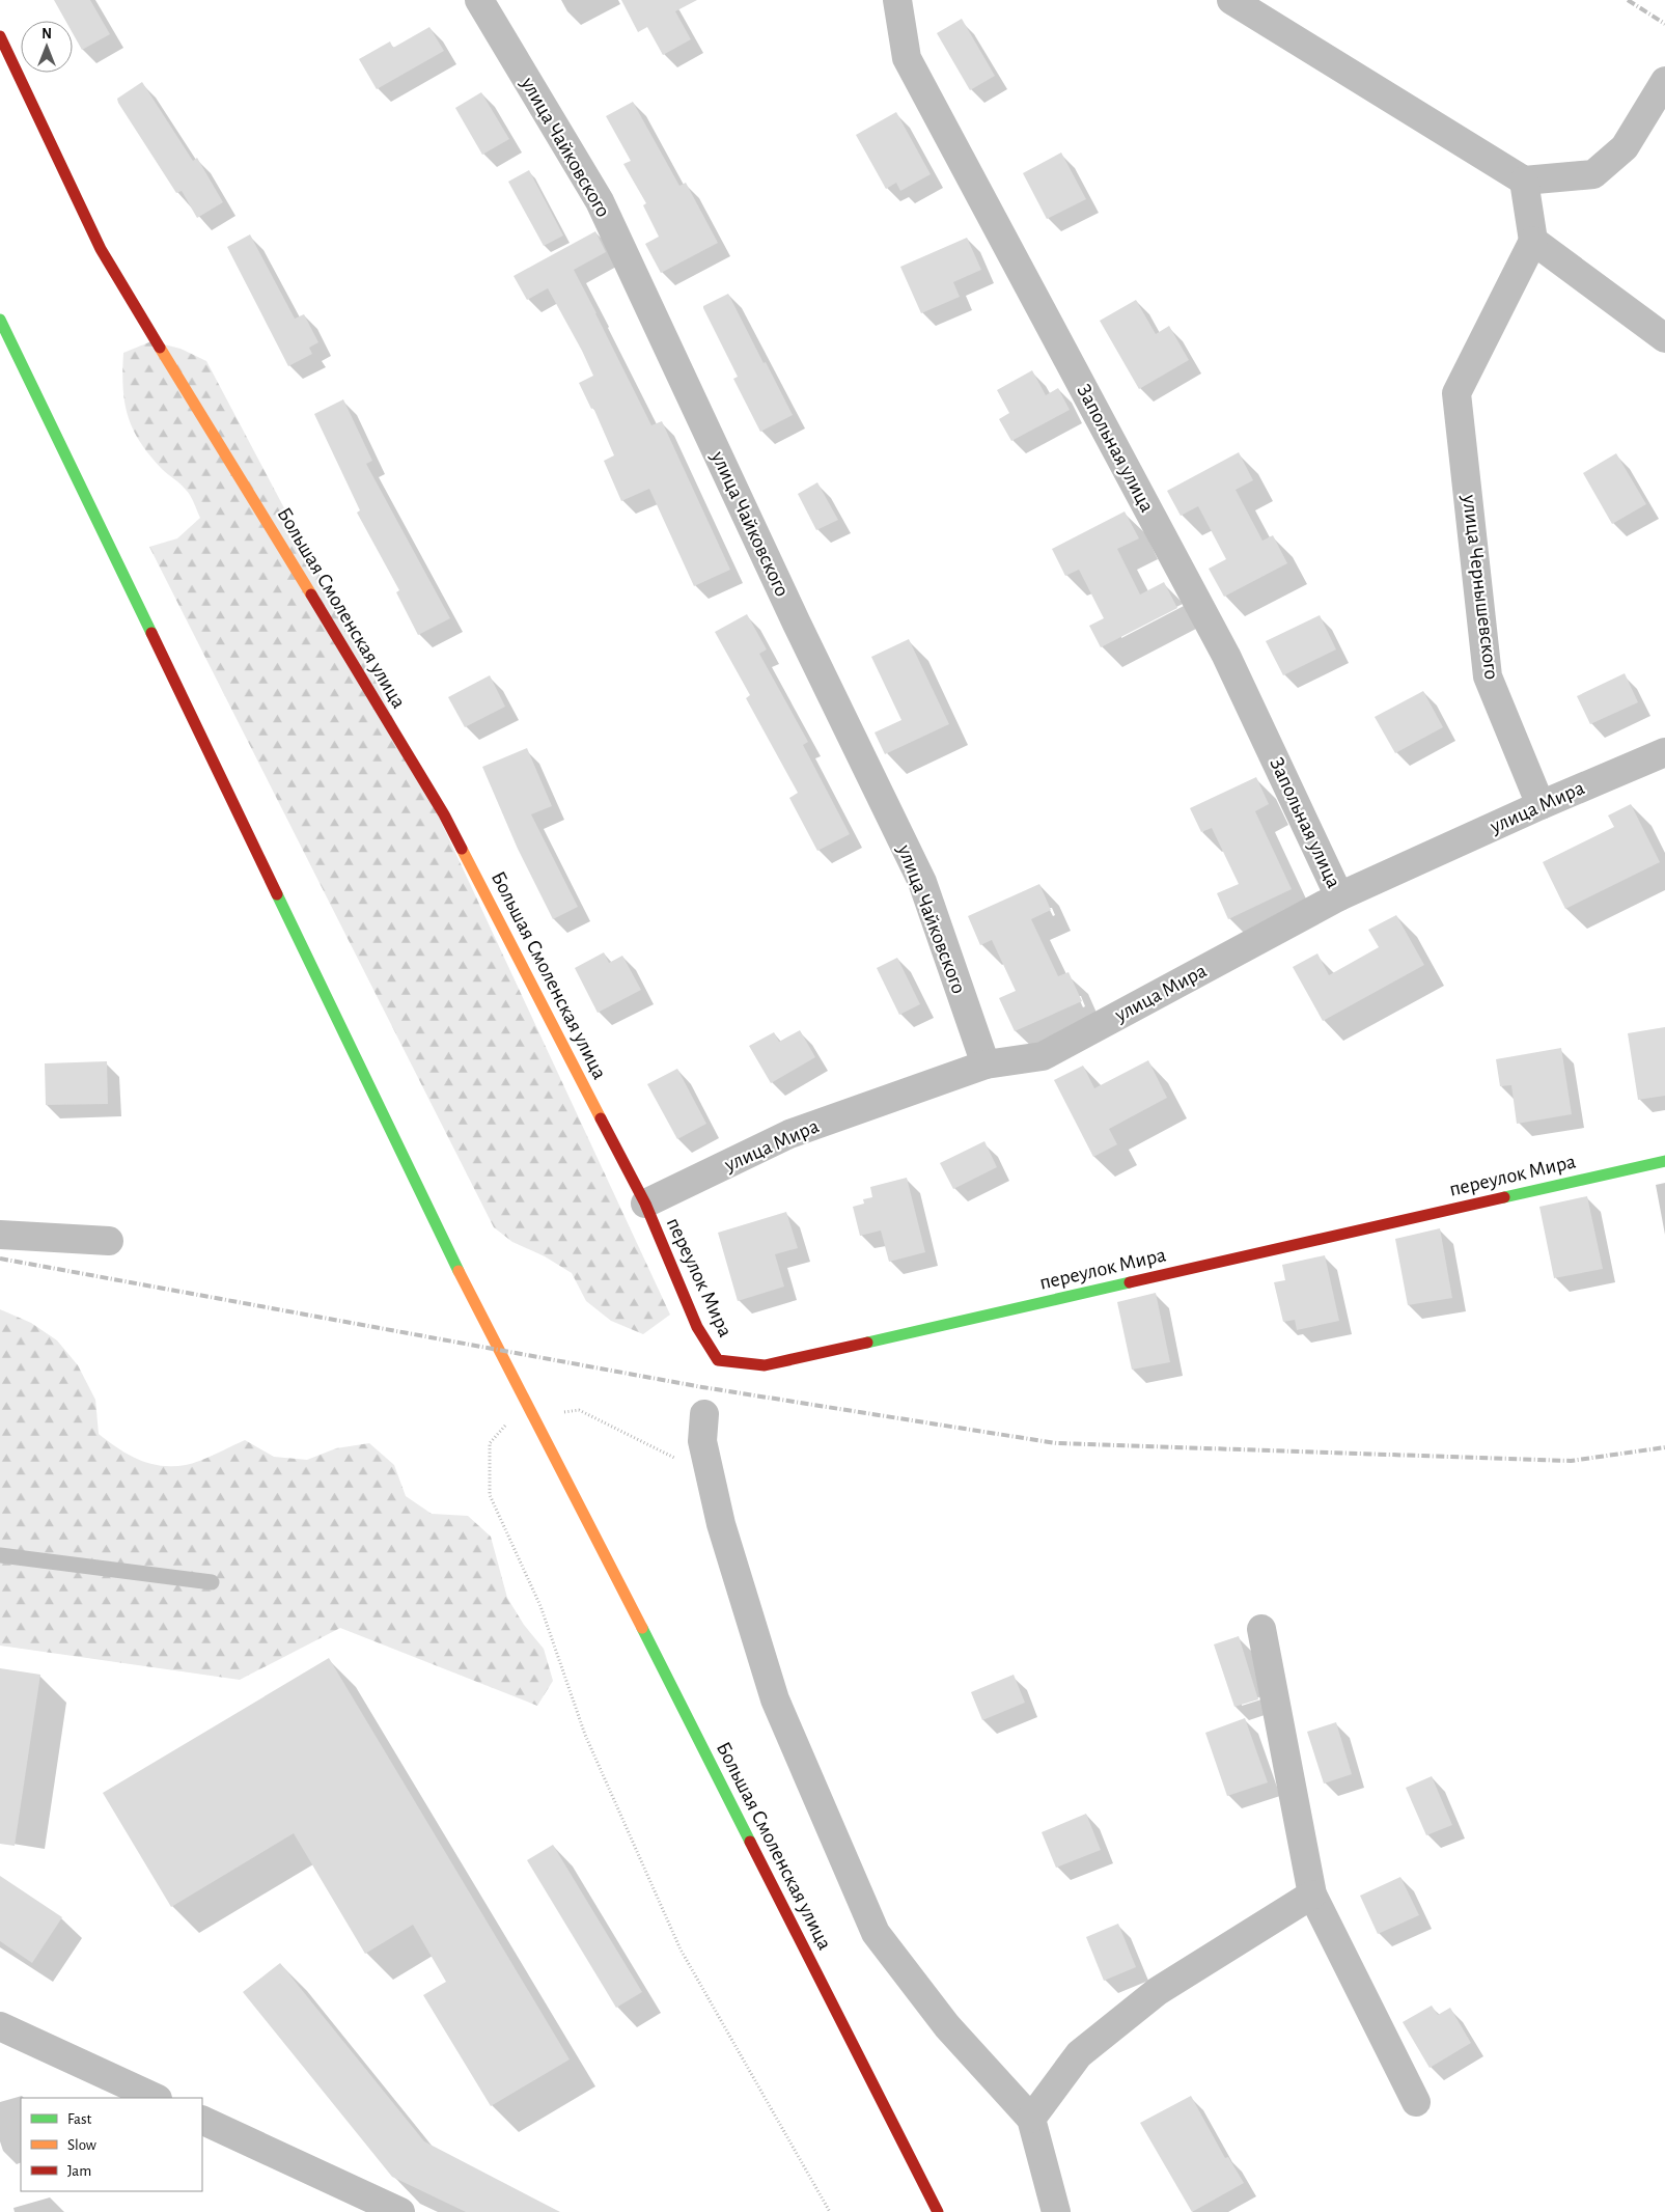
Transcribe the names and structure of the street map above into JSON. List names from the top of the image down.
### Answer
{
  "streets": {
    "street": [
      "улица Чайковского",
      "Запольная улица",
      "улица Чернышевского",
      "Большая Смоленская улица",
      "улица Мира",
      "переулок Мира"
    ]
  },
  "crossings": [
    ["улица Чайковского", "улица Мира"],
    ["Запольная улица", "улица Мира"],
    ["улица Чернышевского", "улица Мира"],
    ["Большая Смоленская улица", "улица Мира"],
    ["Большая Смоленская улица", "переулок Мира"],
    ["улица Мира", "переулок Мира"]
  ],
  "legend": ["Fast", "Slow", "Jam"],
  "north": "top"
}
